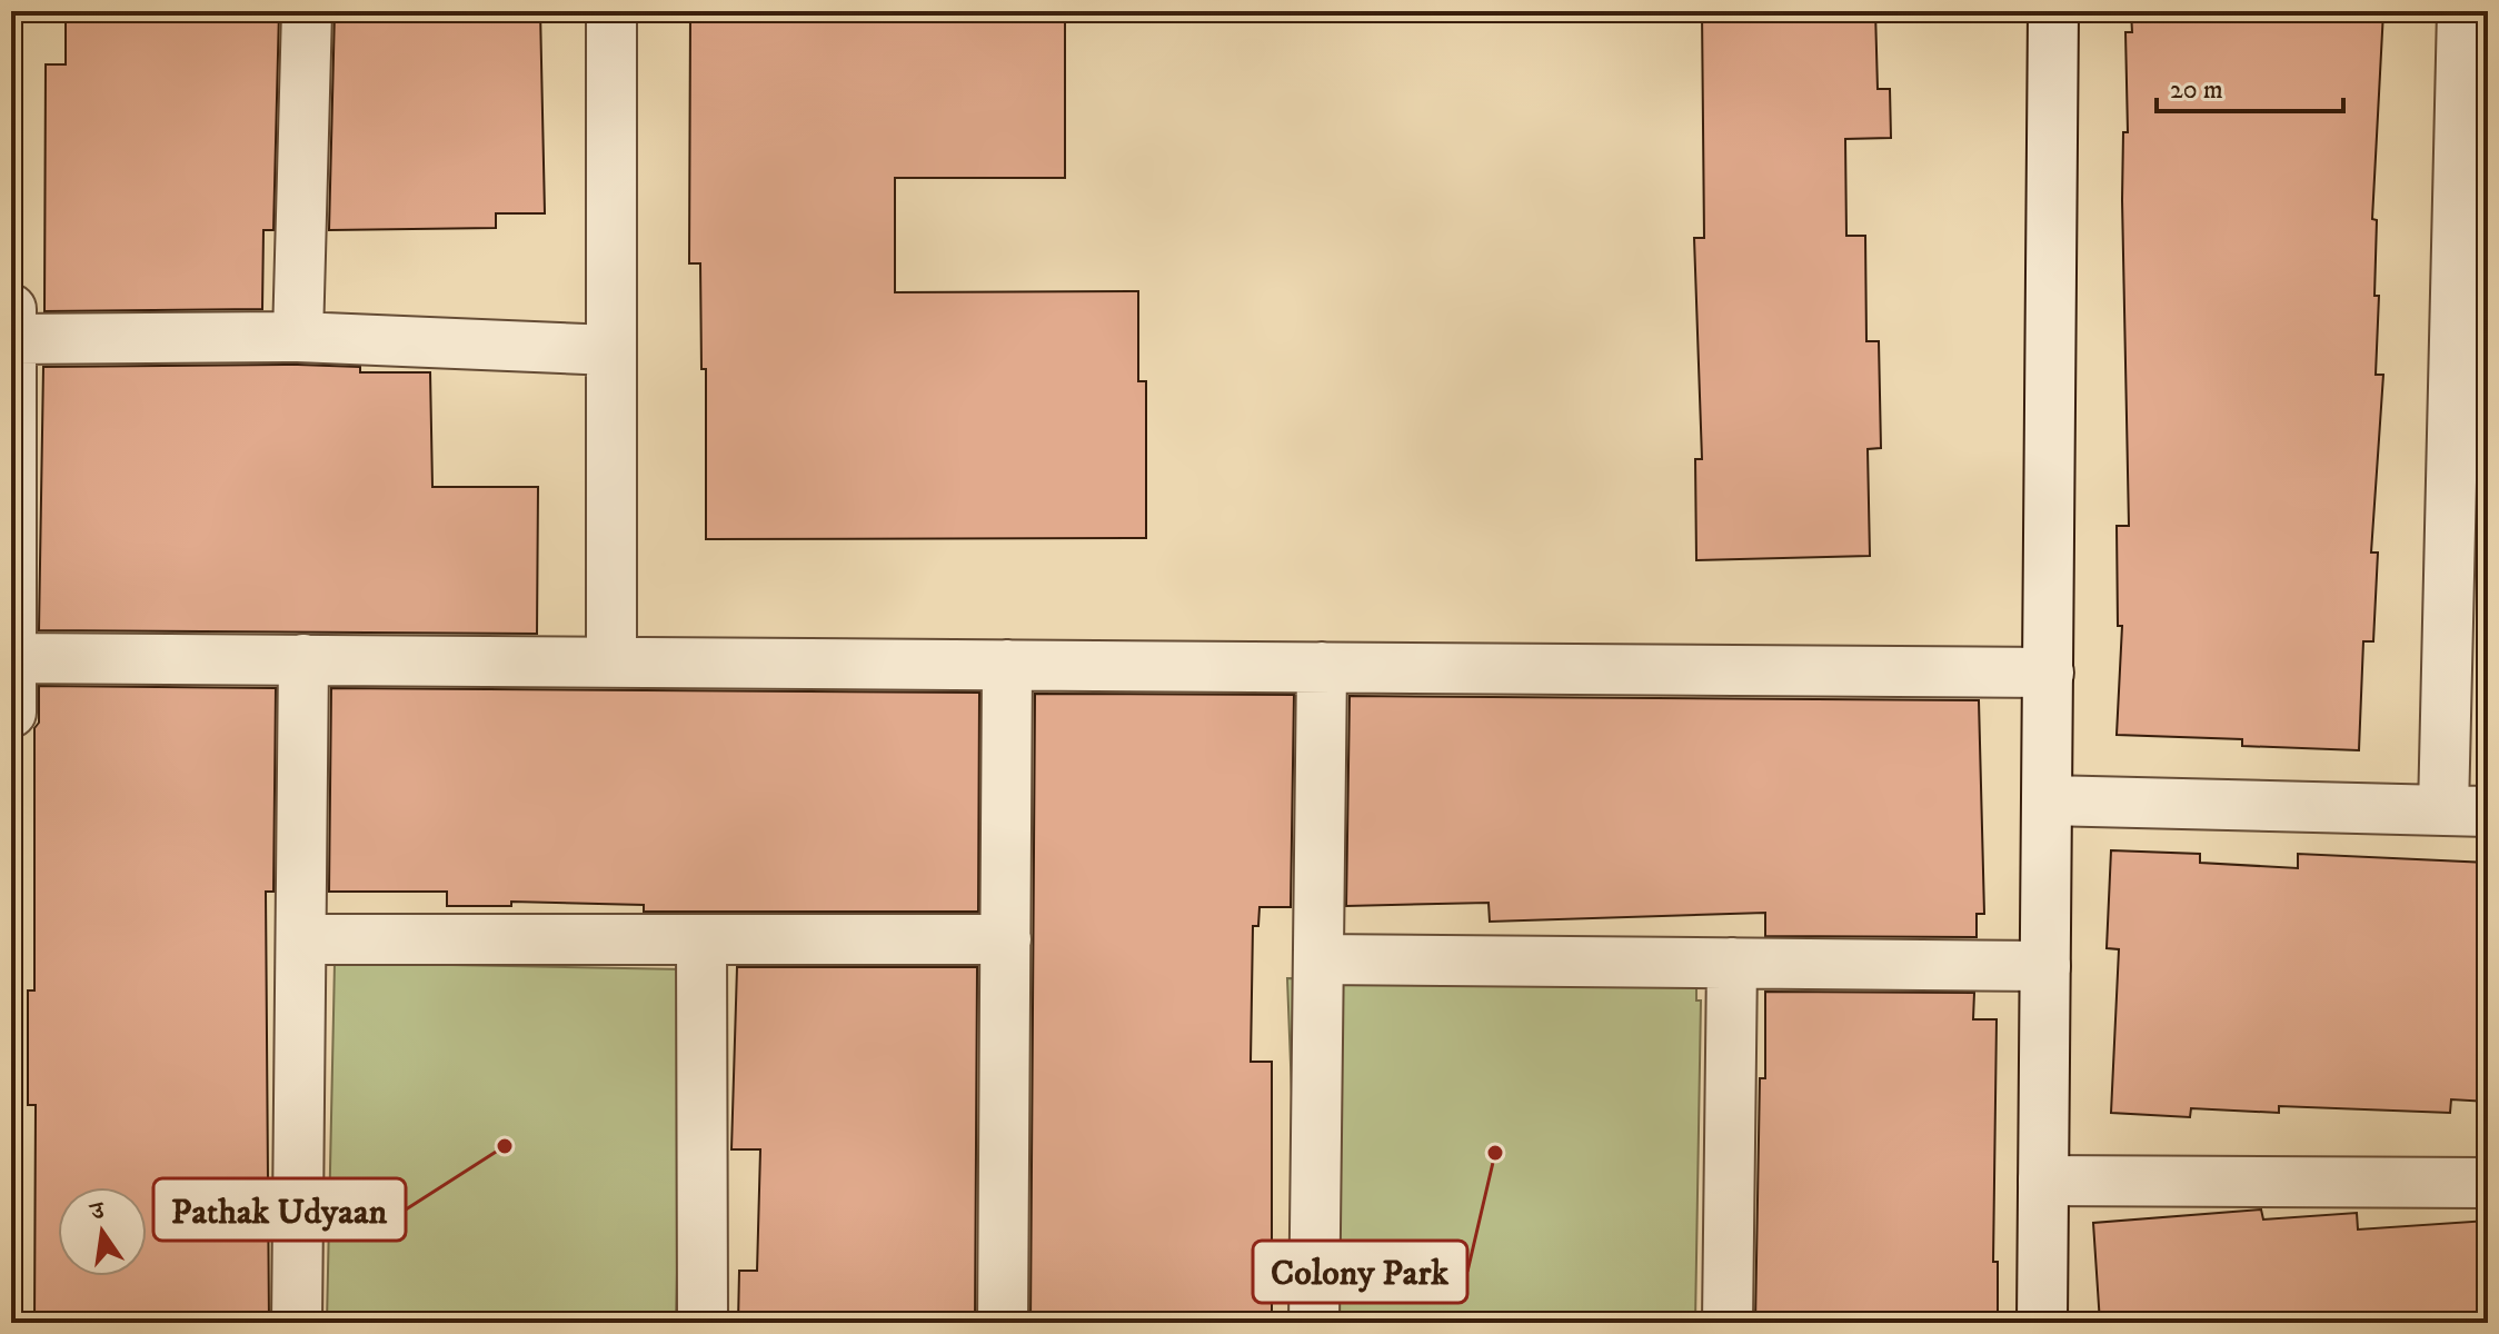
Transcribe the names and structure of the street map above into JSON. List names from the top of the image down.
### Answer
{
  "places": ["Pathak Udyaan", "Colony Park"],
  "scale_bar": "20 m",
  "north": "top"
}
